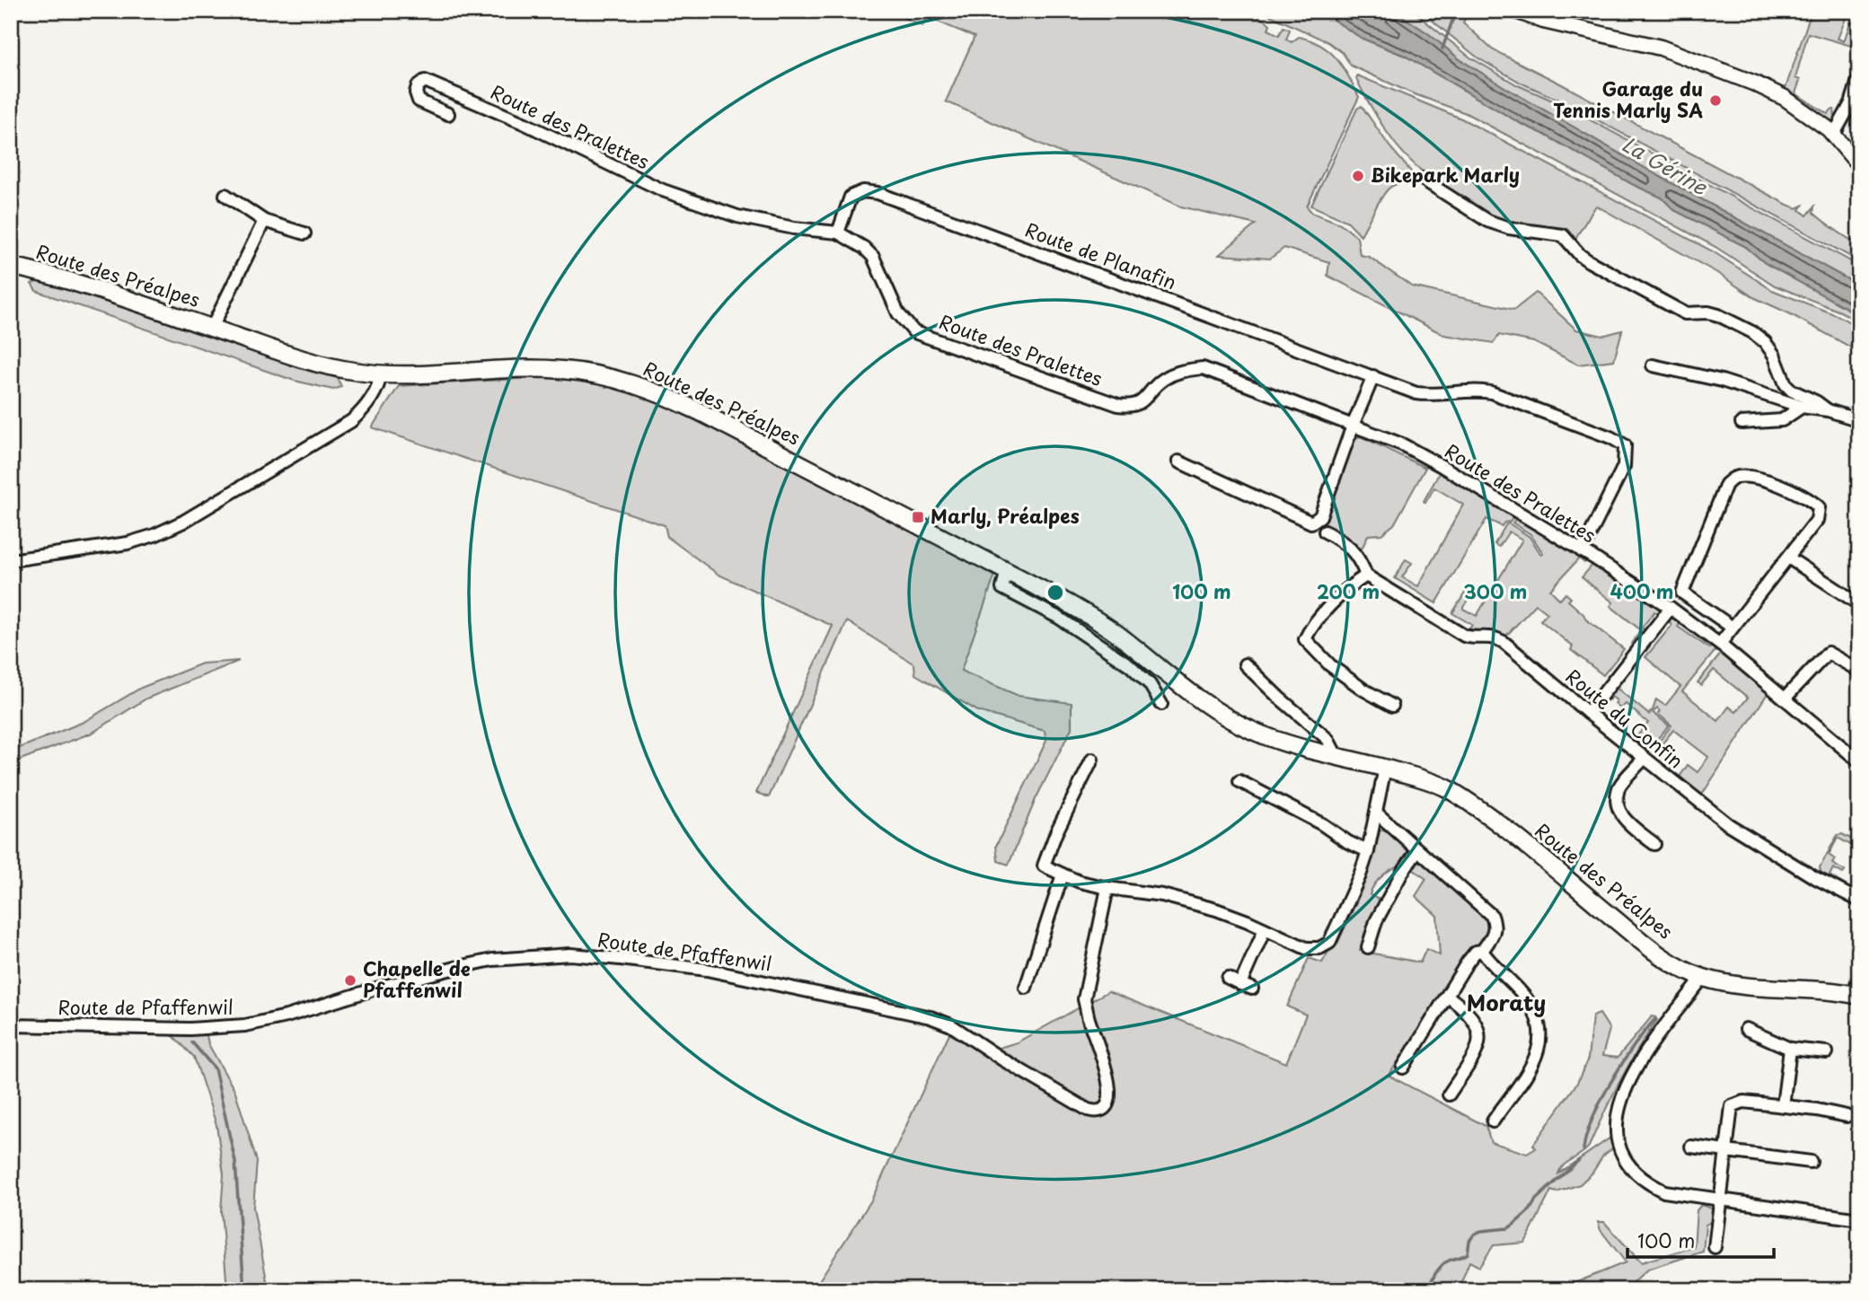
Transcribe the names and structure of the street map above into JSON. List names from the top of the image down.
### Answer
{
  "streets": {
    "main road": ["Route des Préalpes"],
    "street": [
      "Route des Pralettes",
      "Route de Planafin",
      "Route du Confin",
      "Route de Pfaffenwil"
    ]
  },
  "crossings": [
    ["Route des Pralettes", "Route de Planafin"]
  ],
  "districts": ["Moraty"],
  "water": ["La Gérine"],
  "places": {
    "other": ["Garage du Tennis Marly SA", "Bikepark Marly", "Chapelle de Pfaffenwil"],
    "transit": ["Marly, Préalpes"]
  },
  "scale_bar": "100 m",
  "rings": [
    "100 m",
    "200 m",
    "300 m",
    "400 m"
  ]
}
